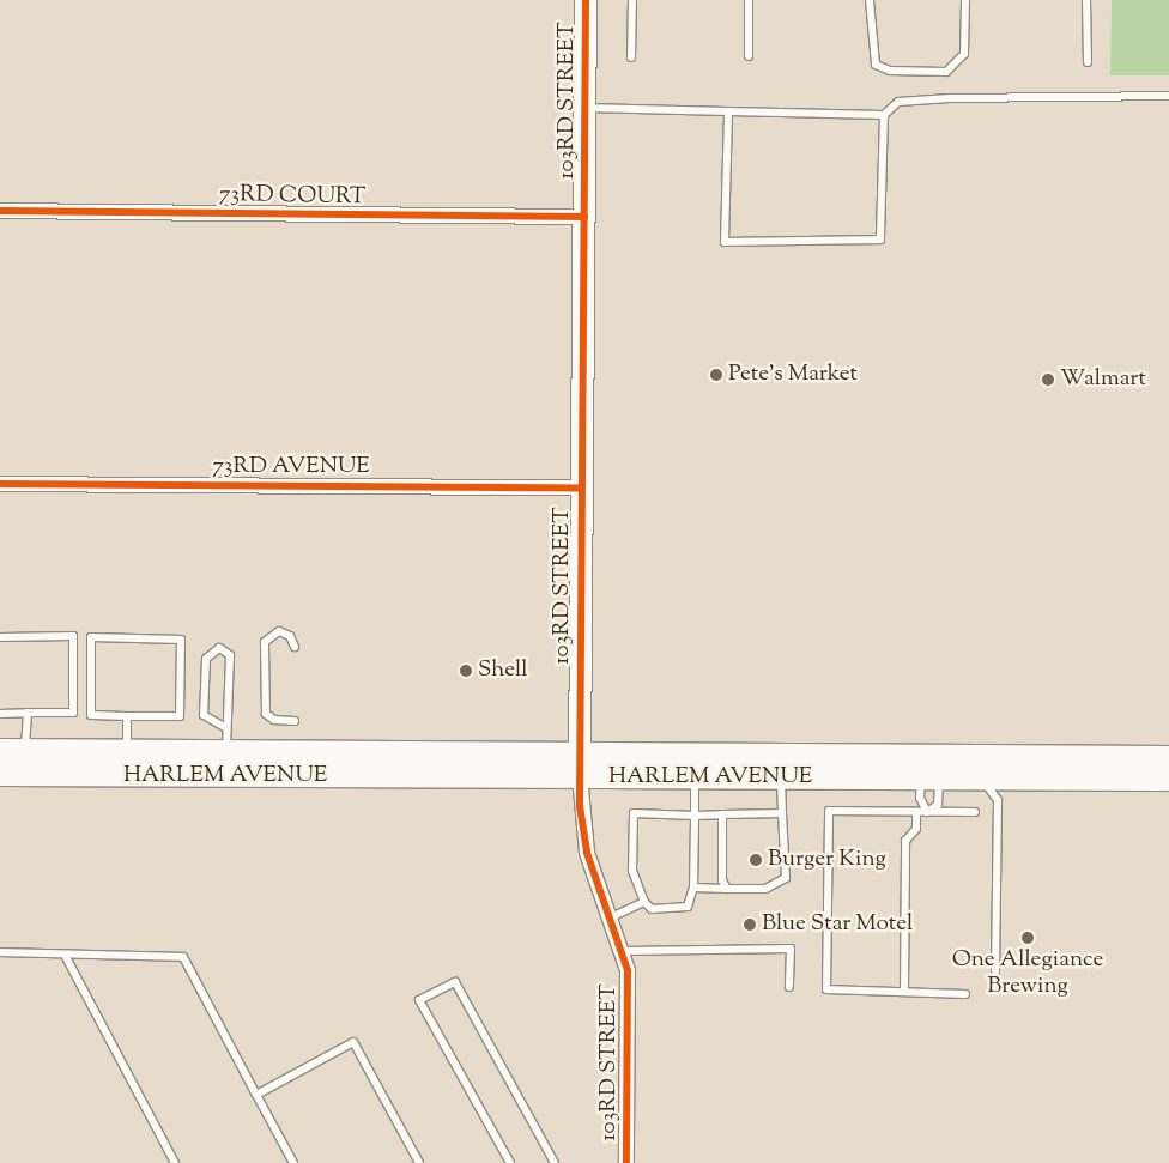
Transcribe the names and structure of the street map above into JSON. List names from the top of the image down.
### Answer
{
  "streets": {
    "main road": ["HARLEM AVENUE"],
    "street": ["103RD STREET", "73RD COURT", "73RD AVENUE"]
  },
  "crossings": [
    ["103RD STREET", "73RD COURT"],
    ["103RD STREET", "73RD AVENUE"],
    ["103RD STREET", "HARLEM AVENUE"]
  ],
  "places": [
    "Pete's Market",
    "Walmart",
    "Shell",
    "Burger King",
    "Blue Star Motel",
    "One Allegiance Brewing"
  ]
}
